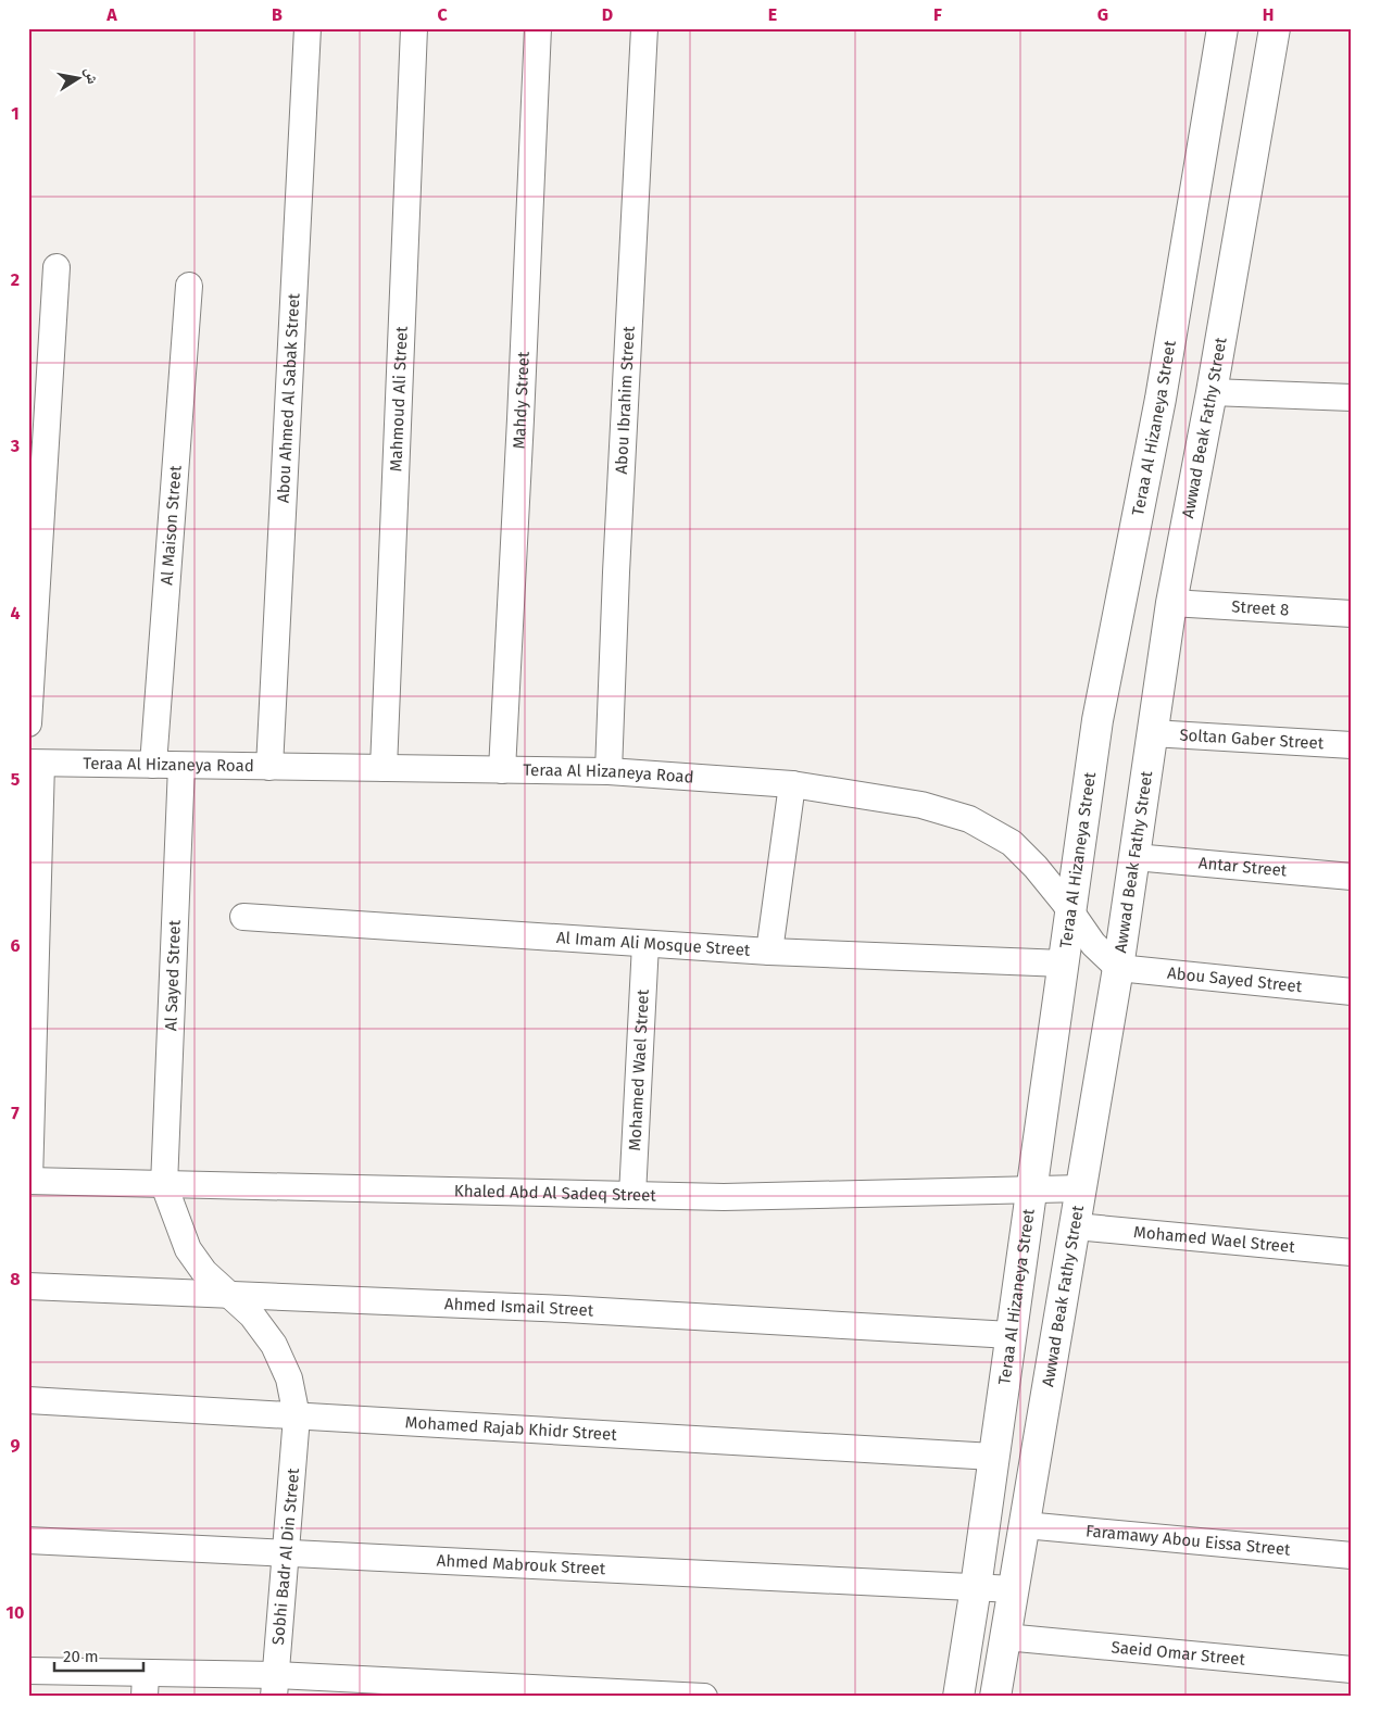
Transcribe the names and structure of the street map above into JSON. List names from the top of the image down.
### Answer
{
  "streets": {
    "street": [
      "Abou Ahmed Al Sabak Street",
      "Mahmoud Ali Street",
      "Mahdy Street",
      "Abou Ibrahim Street",
      "Teraa Al Hizaneya Street",
      "Awwad Beak Fathy Street",
      "Al Maison Street",
      "Street 8",
      "Soltan Gaber Street",
      "Teraa Al Hizaneya Road",
      "Antar Street",
      "Al Imam Ali Mosque Street",
      "Al Sayed Street",
      "Abou Sayed Street",
      "Mohamed Wael Street",
      "Khaled Abd Al Sadeq Street",
      "Ahmed Ismail Street",
      "Mohamed Rajab Khidr Street",
      "Faramawy Abou Eissa Street",
      "Sobhi Badr Al Din Street",
      "Ahmed Mabrouk Street",
      "Saeid Omar Street"
    ]
  },
  "crossings": [
    ["Abou Ahmed Al Sabak Street", "Teraa Al Hizaneya Road"],
    ["Mahmoud Ali Street", "Teraa Al Hizaneya Road"],
    ["Mahdy Street", "Teraa Al Hizaneya Road"],
    ["Abou Ibrahim Street", "Teraa Al Hizaneya Road"],
    ["Teraa Al Hizaneya Street", "Teraa Al Hizaneya Road"],
    ["Teraa Al Hizaneya Street", "Al Imam Ali Mosque Street"],
    ["Teraa Al Hizaneya Street", "Khaled Abd Al Sadeq Street"],
    ["Teraa Al Hizaneya Street", "Ahmed Ismail Street"],
    ["Teraa Al Hizaneya Street", "Mohamed Rajab Khidr Street"],
    ["Teraa Al Hizaneya Street", "Ahmed Mabrouk Street"],
    ["Awwad Beak Fathy Street", "Street 8"],
    ["Awwad Beak Fathy Street", "Soltan Gaber Street"],
    ["Awwad Beak Fathy Street", "Teraa Al Hizaneya Road"],
    ["Awwad Beak Fathy Street", "Antar Street"],
    ["Awwad Beak Fathy Street", "Abou Sayed Street"],
    ["Awwad Beak Fathy Street", "Mohamed Wael Street"],
    ["Awwad Beak Fathy Street", "Khaled Abd Al Sadeq Street"],
    ["Awwad Beak Fathy Street", "Faramawy Abou Eissa Street"],
    ["Awwad Beak Fathy Street", "Ahmed Mabrouk Street"],
    ["Awwad Beak Fathy Street", "Saeid Omar Street"],
    ["Al Maison Street", "Teraa Al Hizaneya Road"],
    ["Teraa Al Hizaneya Road", "Al Sayed Street"],
    ["Teraa Al Hizaneya Road", "Abou Sayed Street"],
    ["Al Imam Ali Mosque Street", "Mohamed Wael Street"],
    ["Al Sayed Street", "Khaled Abd Al Sadeq Street"],
    ["Al Sayed Street", "Sobhi Badr Al Din Street"],
    ["Mohamed Wael Street", "Khaled Abd Al Sadeq Street"],
    ["Khaled Abd Al Sadeq Street", "Sobhi Badr Al Din Street"],
    ["Ahmed Ismail Street", "Sobhi Badr Al Din Street"],
    ["Mohamed Rajab Khidr Street", "Sobhi Badr Al Din Street"],
    ["Sobhi Badr Al Din Street", "Ahmed Mabrouk Street"]
  ],
  "scale_bar": "20 m",
  "north": "right",
  "grid": {
    "columns": [
      "A",
      "B",
      "C",
      "D",
      "E",
      "F",
      "G",
      "H"
    ],
    "rows": [
      "1",
      "2",
      "3",
      "4",
      "5",
      "6",
      "7",
      "8",
      "9",
      "10"
    ]
  }
}
